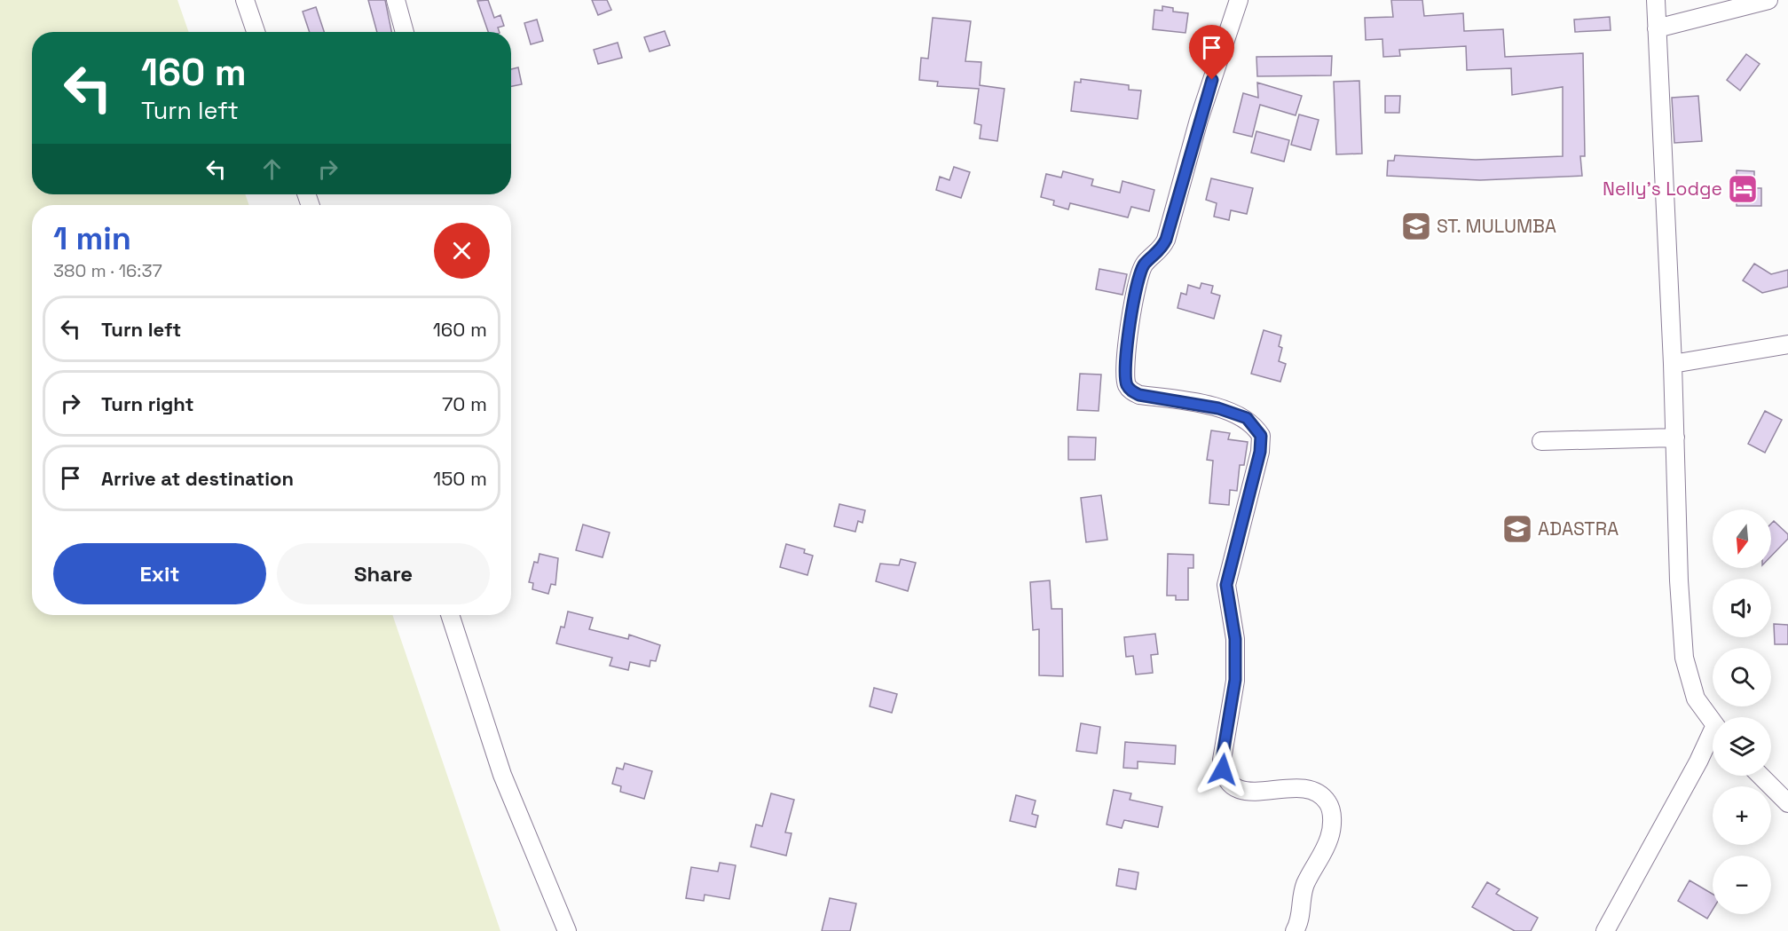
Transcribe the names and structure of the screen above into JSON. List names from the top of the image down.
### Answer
{
  "places": {
    "hotel": ["Nelly's Lodge"],
    "school or university": ["ST. MULUMBA", "ADASTRA"]
  },
  "north": "bottom",
  "page": {
    "turn": ["160 m", "Turn left"],
    "heading": ["1 min", "380 m · 16:37"],
    "list": [
      {
        "name": "Turn left",
        "value": "160 m"
      },
      {
        "name": "Turn right",
        "value": "70 m"
      },
      {
        "name": "Arrive at destination",
        "value": "150 m"
      }
    ],
    "map_buttons": ["+", "−"],
    "buttons": ["Exit", "Share"]
  }
}
